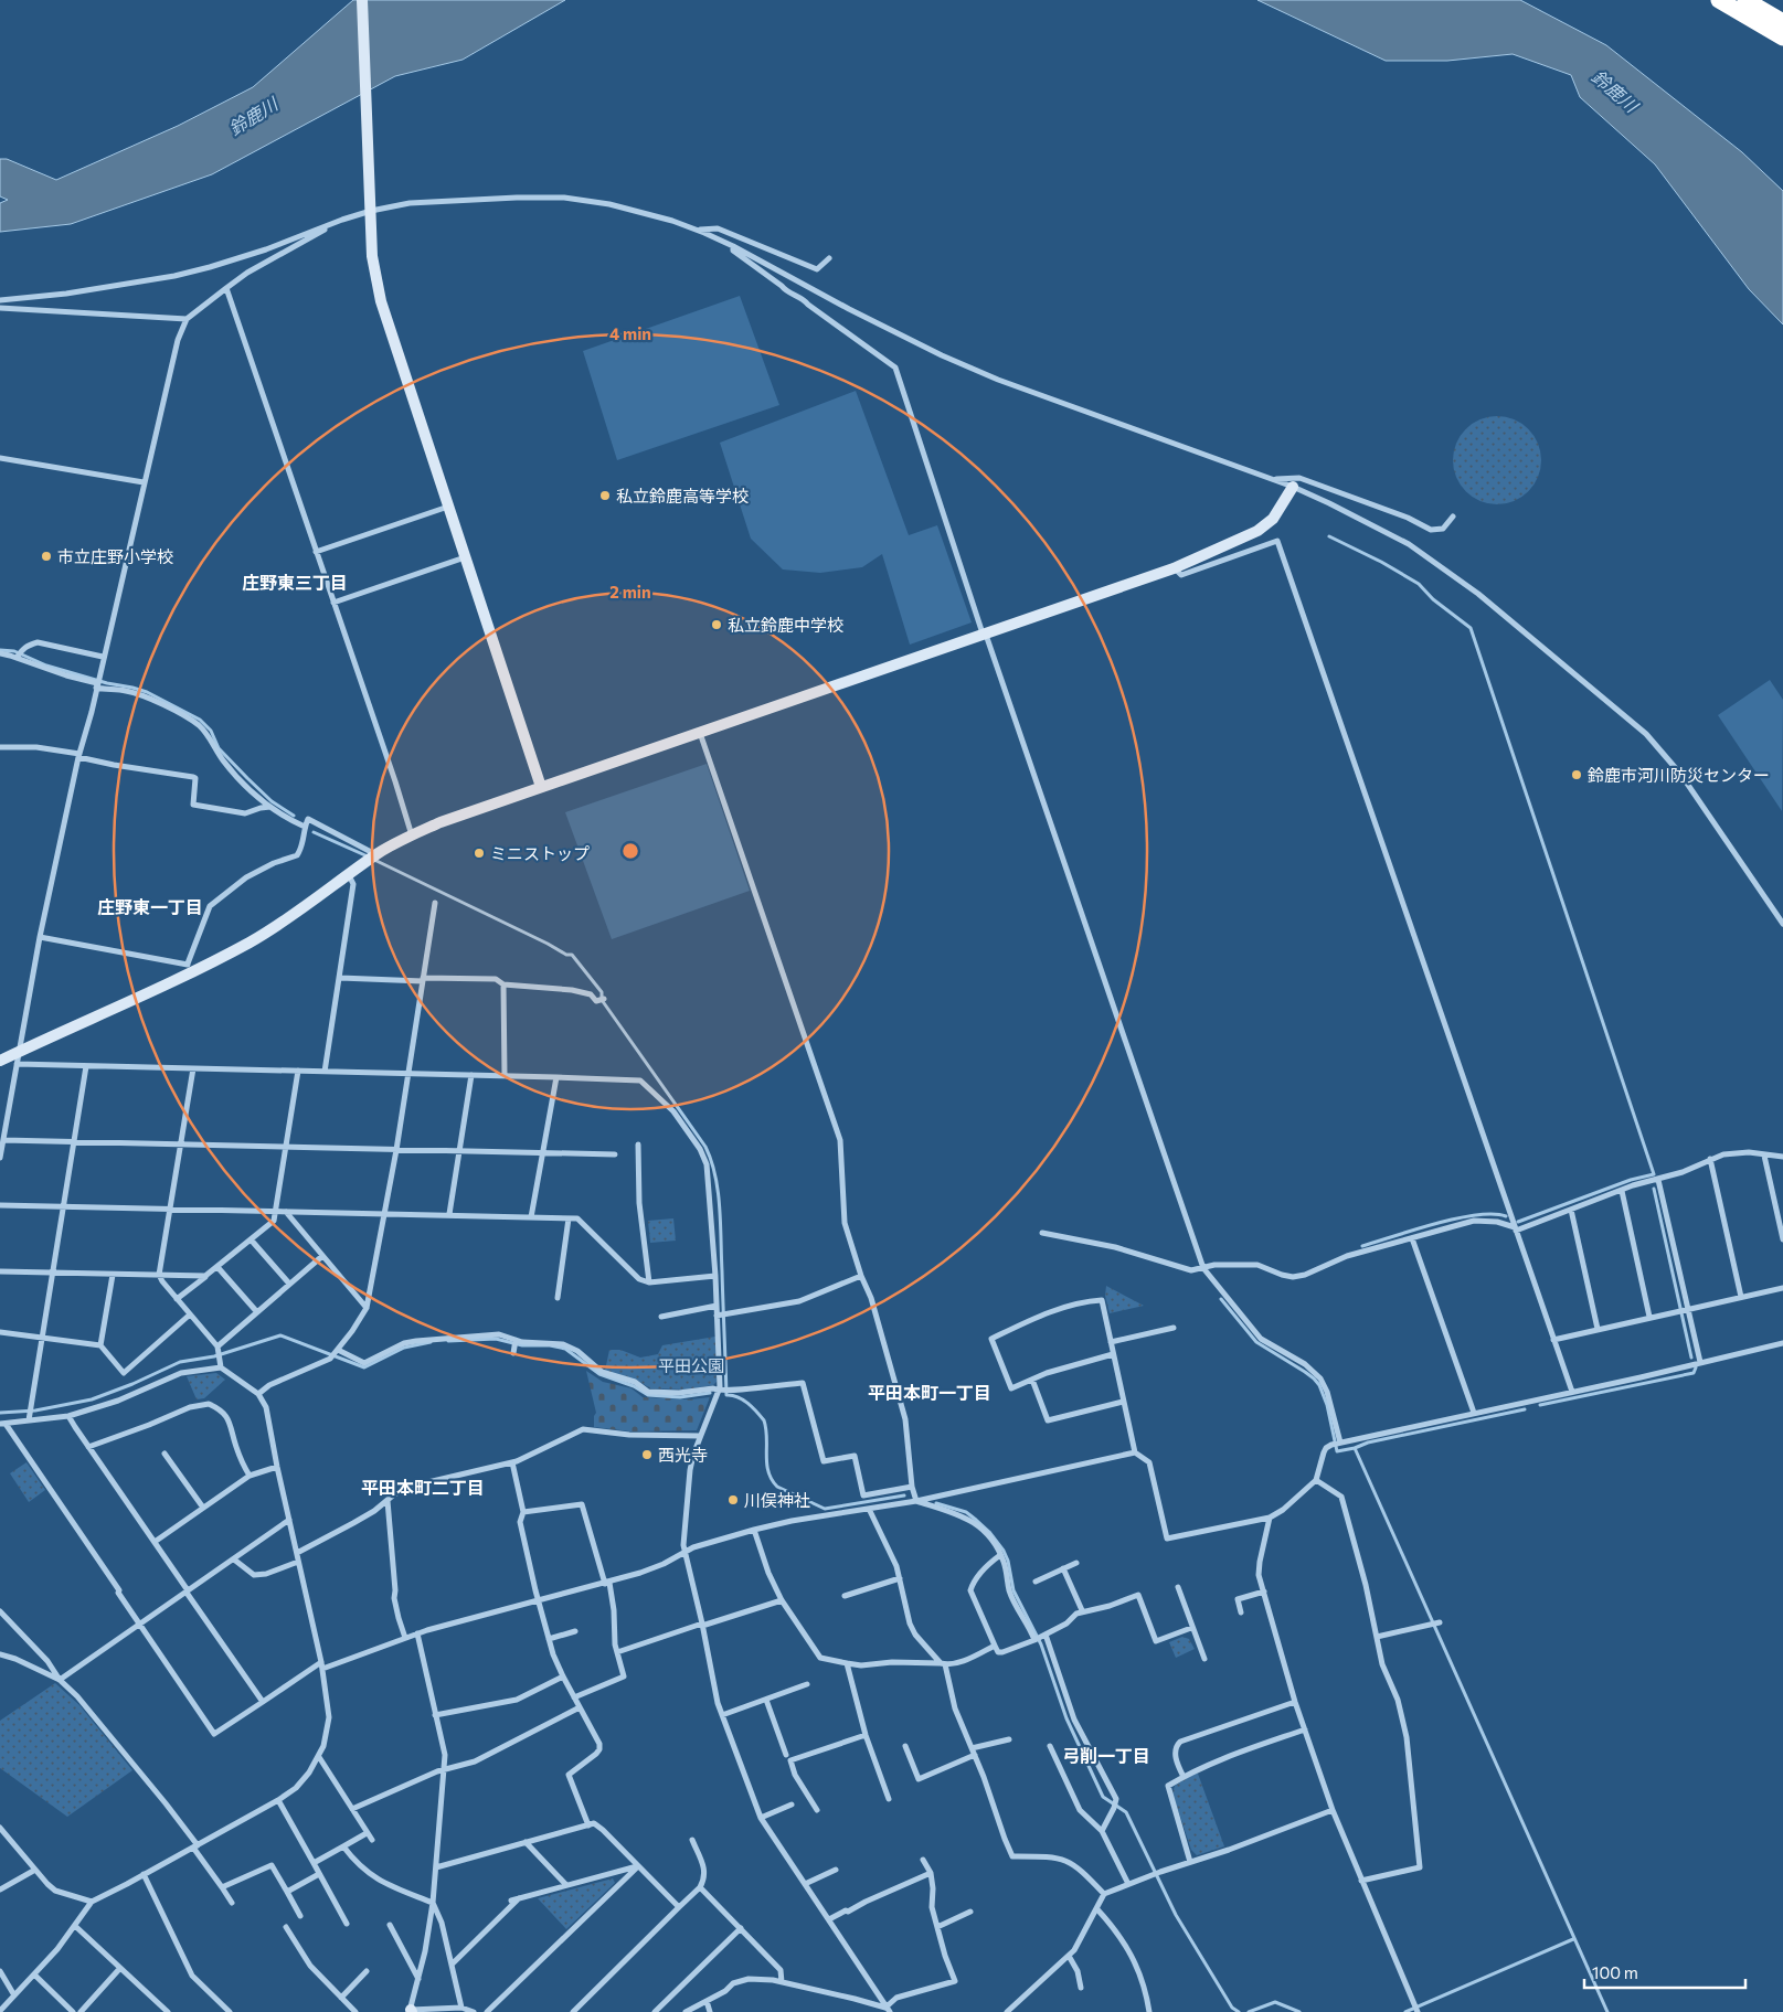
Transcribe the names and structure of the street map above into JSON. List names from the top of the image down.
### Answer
{
  "districts": [
    "庄野東三丁目",
    "庄野東一丁目",
    "平田本町一丁目",
    "平田本町二丁目",
    "弓削一丁目"
  ],
  "water": ["鈴鹿川"],
  "parks": ["平田公園"],
  "places": [
    "私立鈴鹿高等学校",
    "市立庄野小学校",
    "私立鈴鹿中学校",
    "鈴鹿市河川防災センター",
    "ミニストップ",
    "西光寺",
    "川俣神社"
  ],
  "scale_bar": "100 m",
  "rings": ["4 min", "2 min"]
}
